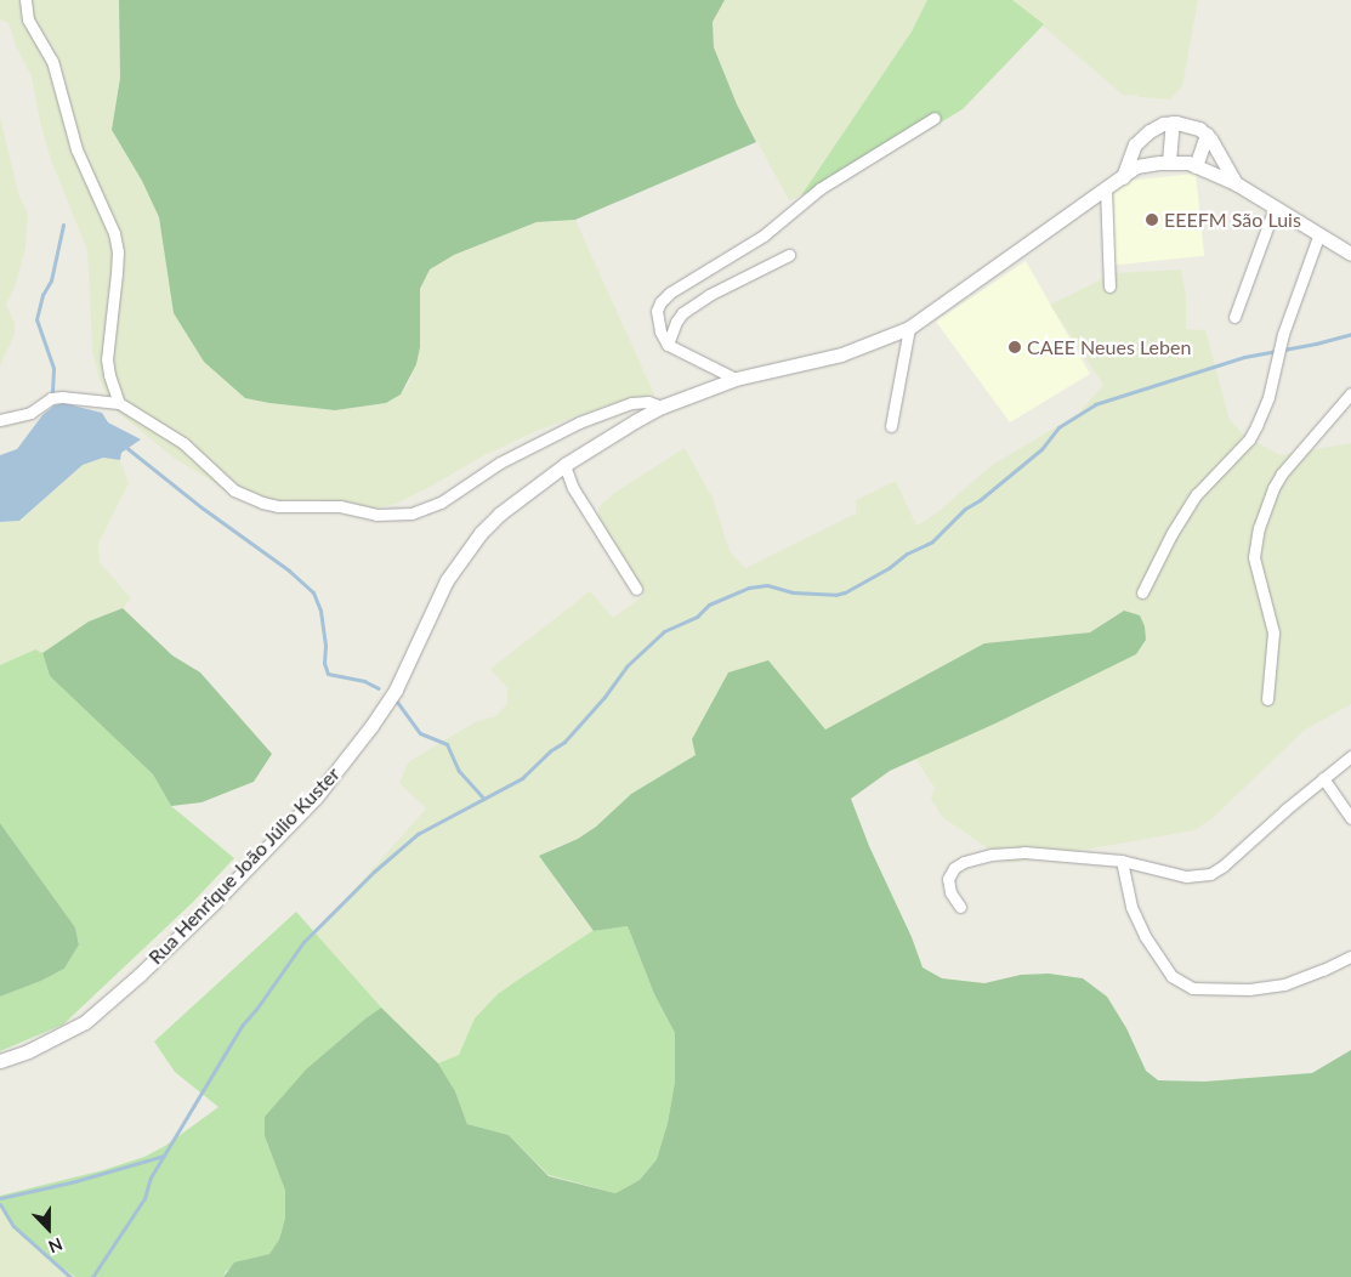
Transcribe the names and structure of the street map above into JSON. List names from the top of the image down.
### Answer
{
  "streets": {
    "street": ["Rua Henrique João Júlio Kuster"]
  },
  "places": ["EEEFM São Luis", "CAEE Neues Leben"],
  "north": "bottom"
}
